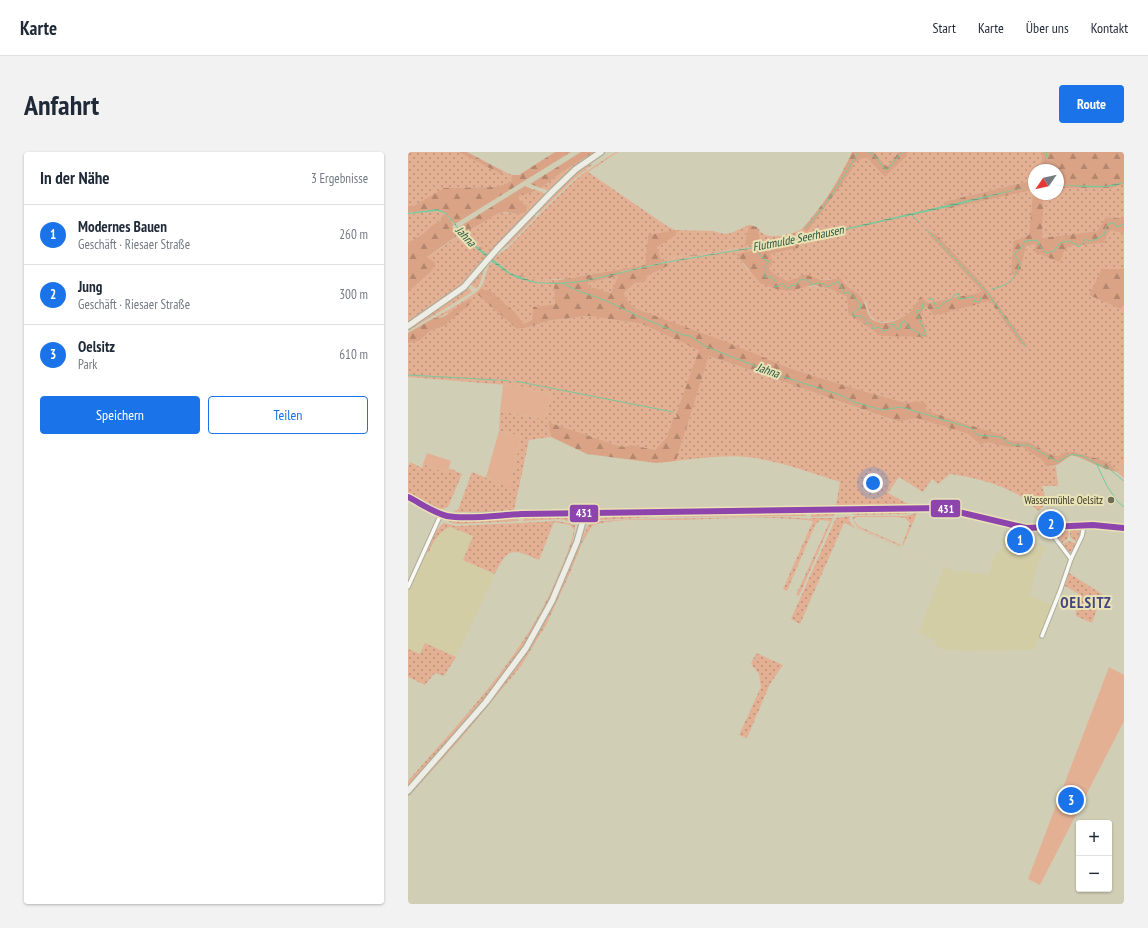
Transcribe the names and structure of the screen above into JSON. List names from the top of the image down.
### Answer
{
  "districts": ["OELSITZ"],
  "water": ["Jahna", "Flutmulde Seerhausen"],
  "places": ["Wassermühle Oelsitz"],
  "lines": ["transit line 431"],
  "north": "bottom left",
  "page": {
    "header": "Karte",
    "nav": [
      "Start",
      "Karte",
      "Über uns",
      "Kontakt"
    ],
    "buttons": [
      "Route",
      ["Speichern", "Teilen"]
    ],
    "title": "Anfahrt",
    "heading": ["In der Nähe", "3 Ergebnisse"],
    "list": [
      {
        "mark": "1",
        "name": "Modernes Bauen",
        "note": "Geschäft · Riesaer Straße",
        "value": "260 m"
      },
      {
        "mark": "2",
        "name": "Jung",
        "note": "Geschäft · Riesaer Straße",
        "value": "300 m"
      },
      {
        "mark": "3",
        "name": "Oelsitz",
        "note": "Park",
        "value": "610 m"
      }
    ],
    "pins": ["2", "1", "3"],
    "map_buttons": ["+", "−"]
  }
}
